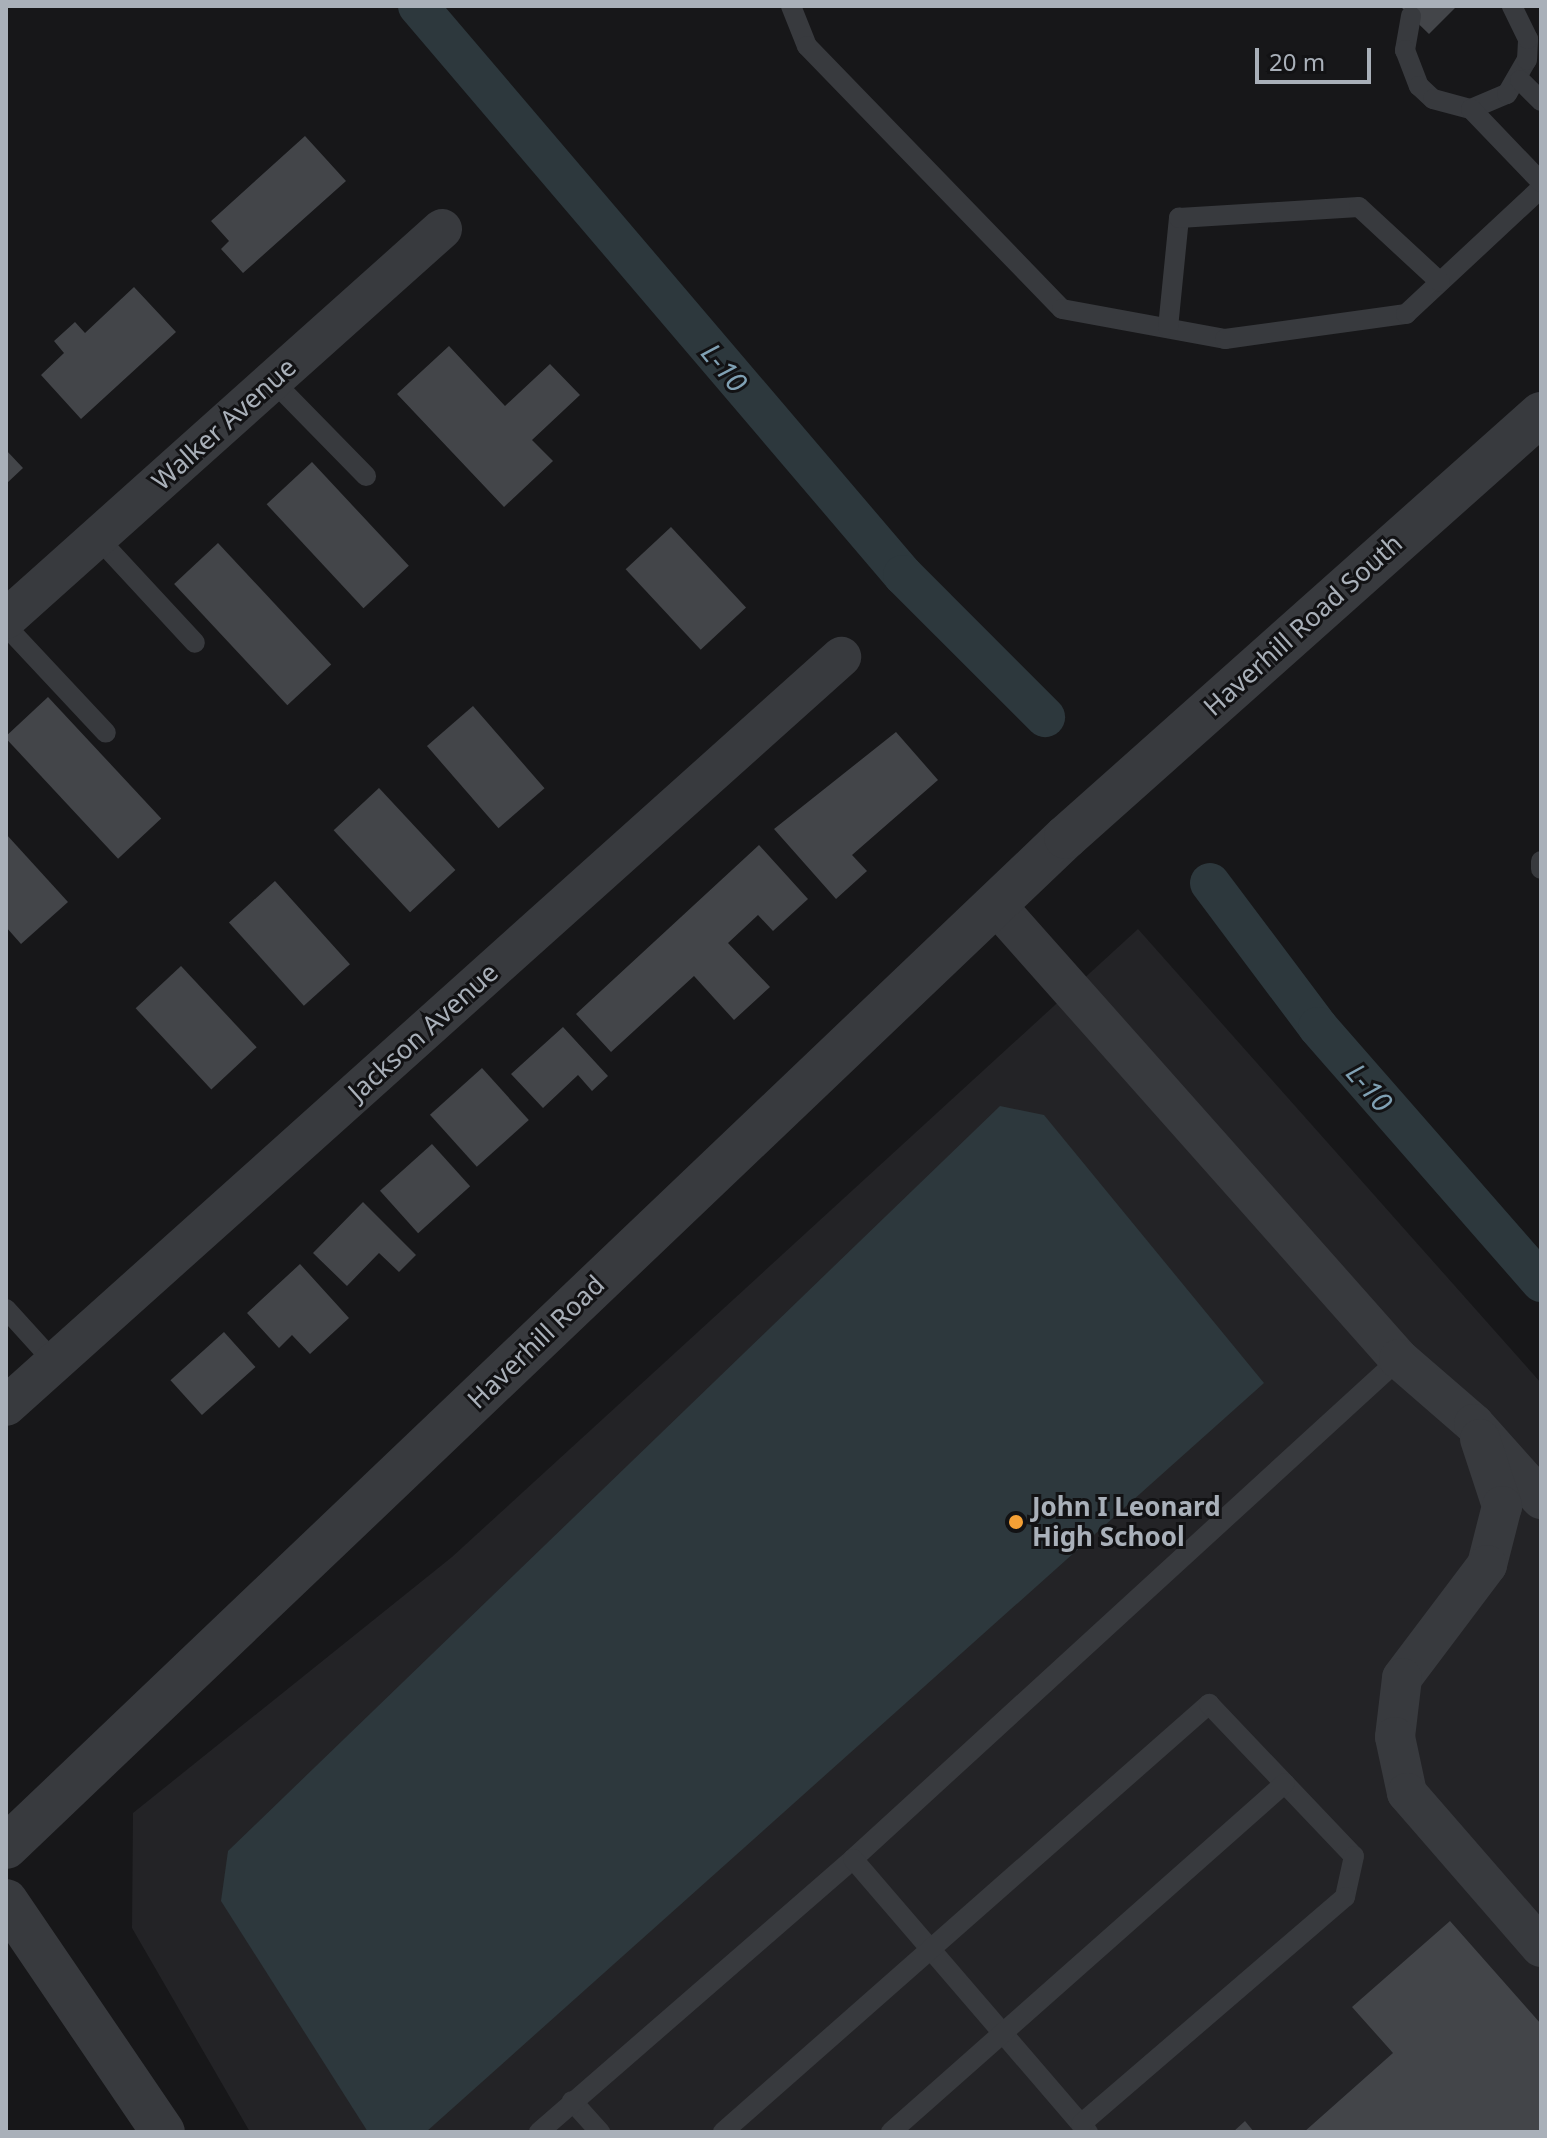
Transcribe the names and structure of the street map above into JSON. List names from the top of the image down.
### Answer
{
  "streets": {
    "street": [
      "Walker Avenue",
      "Haverhill Road South",
      "Jackson Avenue",
      "Haverhill Road"
    ]
  },
  "crossings": [
    ["Haverhill Road South", "Haverhill Road"]
  ],
  "water": ["L-10"],
  "places": ["John I Leonard High School"],
  "scale_bar": "20 m"
}
